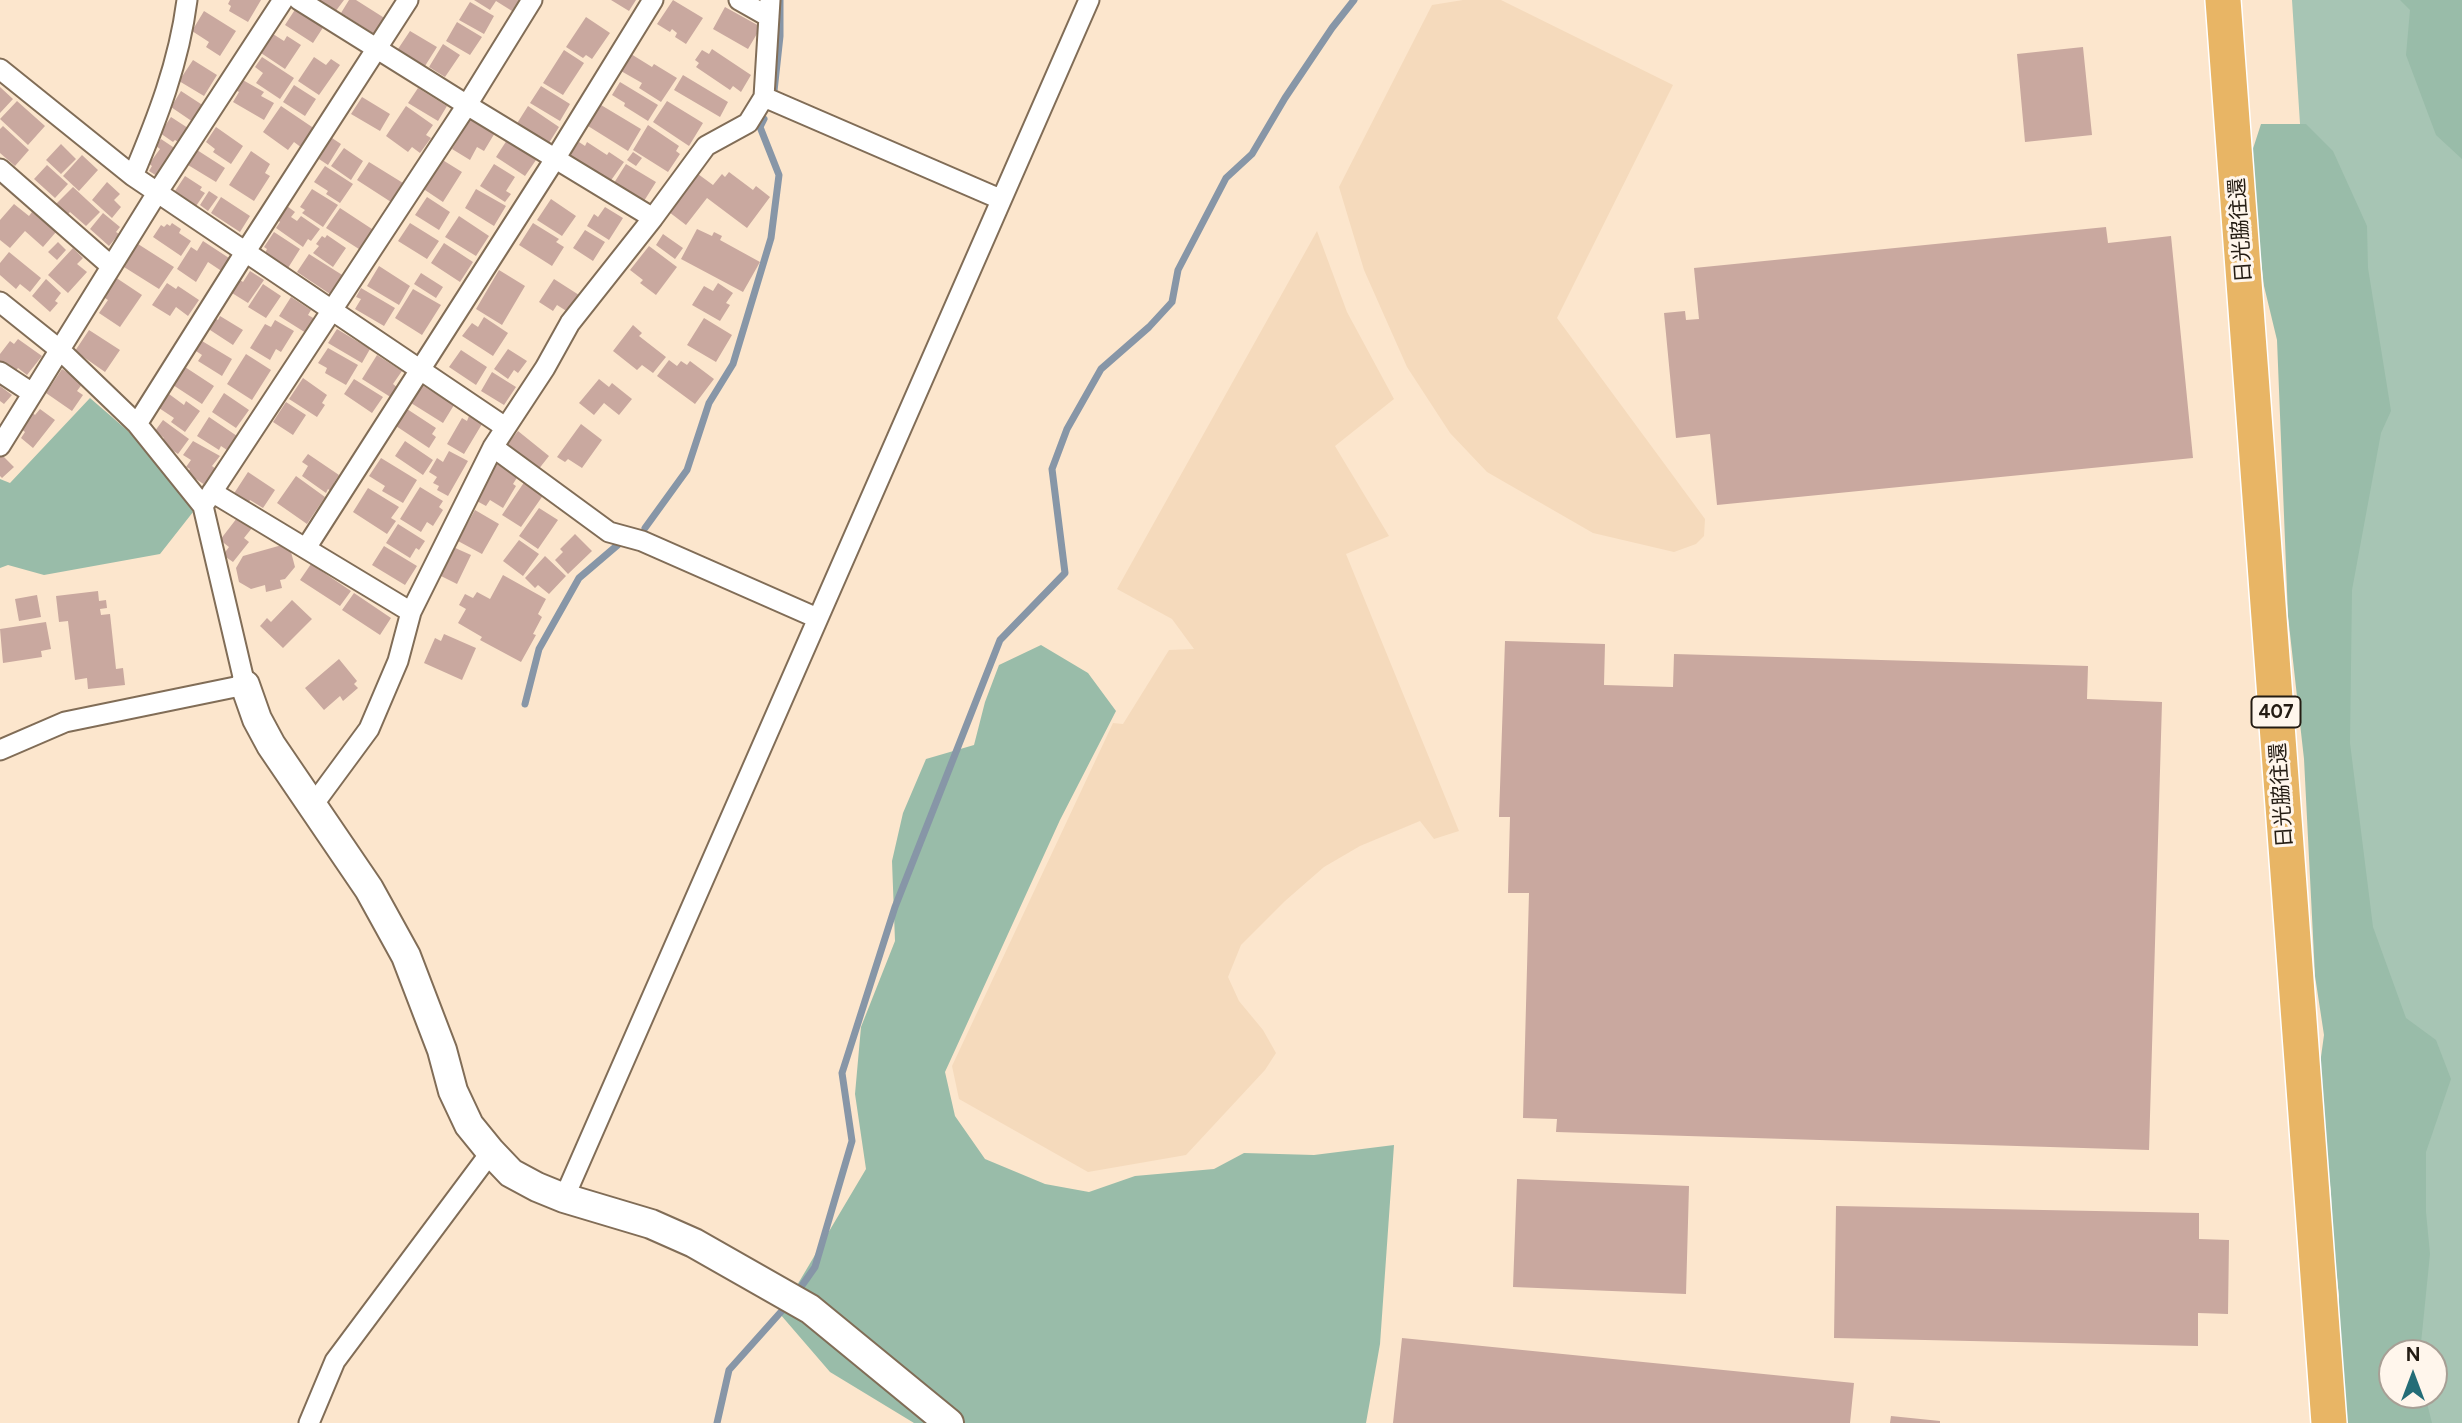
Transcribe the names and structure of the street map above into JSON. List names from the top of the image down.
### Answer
{
  "streets": {
    "highway": ["日光脇往還", "407"]
  },
  "north": "top"
}
